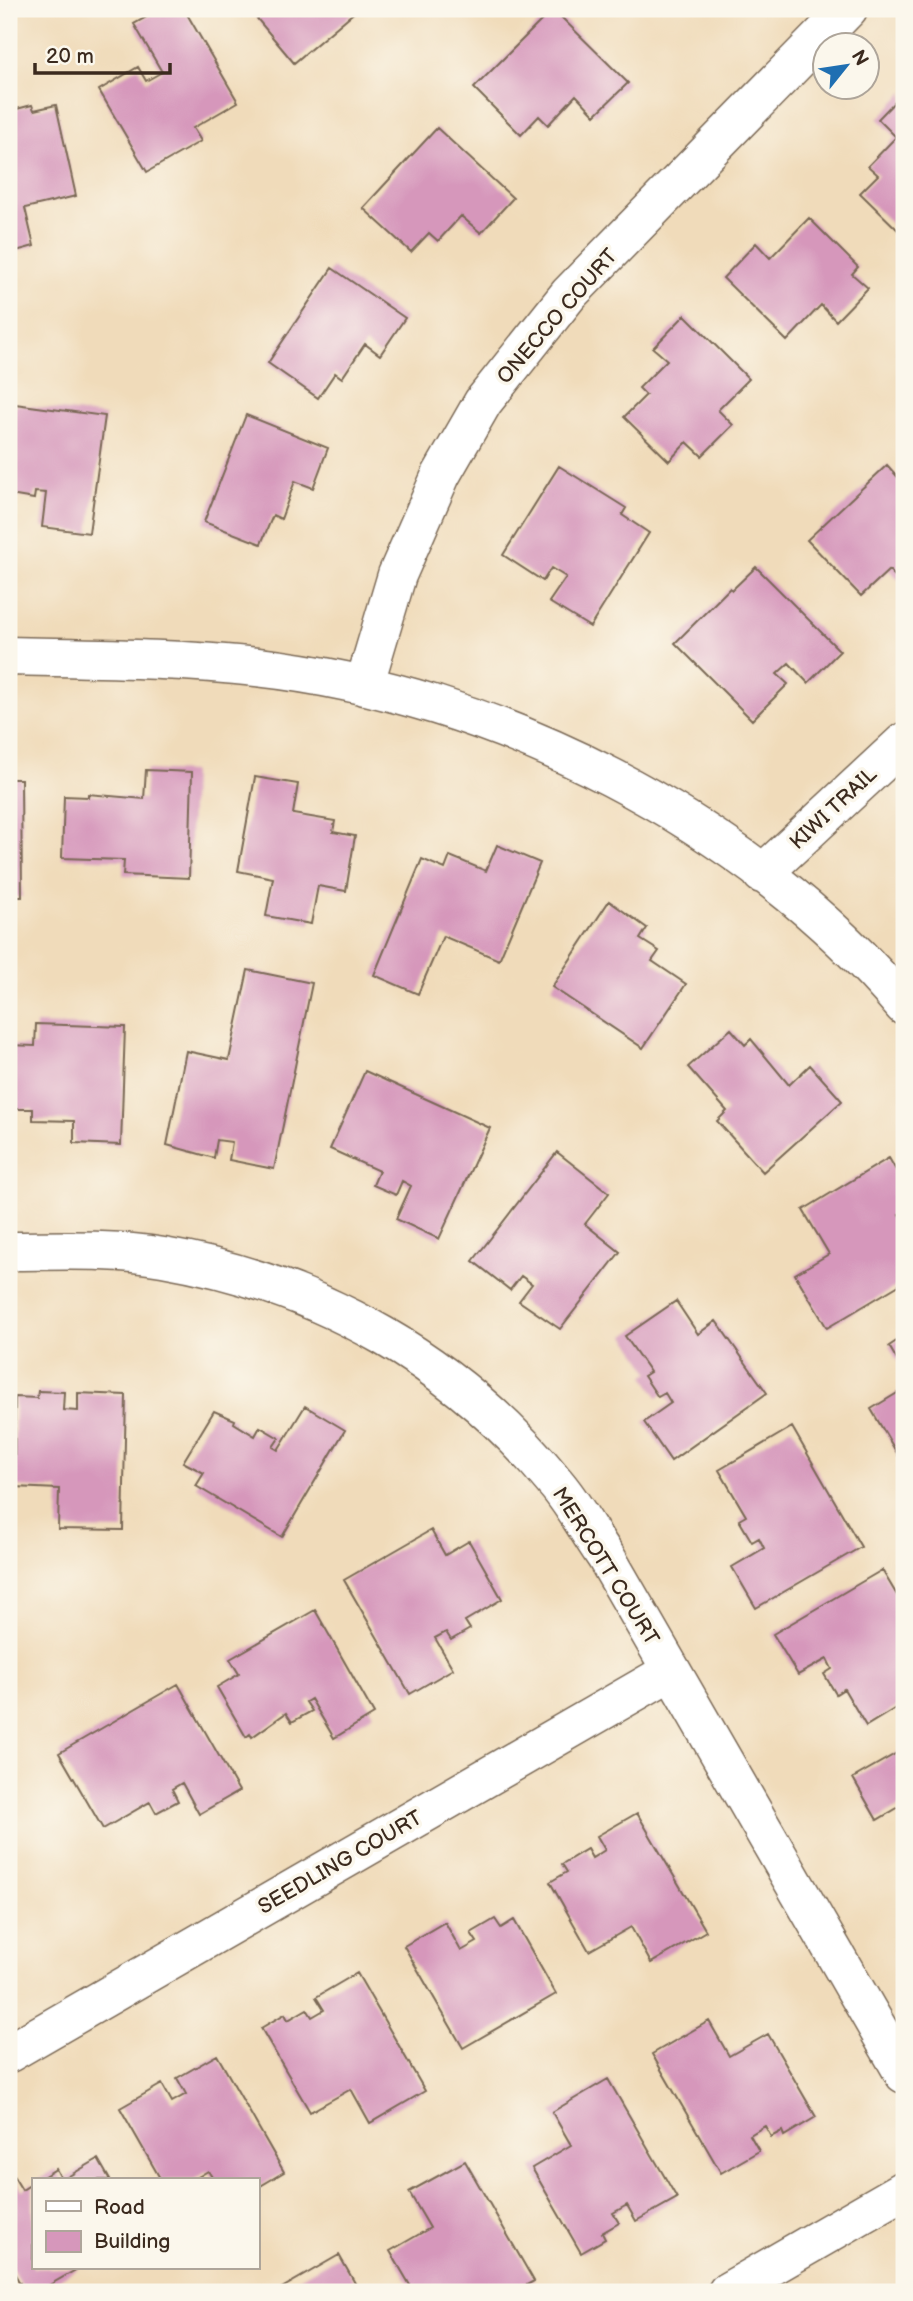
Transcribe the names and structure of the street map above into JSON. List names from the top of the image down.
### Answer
{
  "streets": {
    "street": [
      "ONECCO COURT",
      "KIWI TRAIL",
      "MERCOTT COURT",
      "SEEDLING COURT"
    ]
  },
  "crossings": [
    ["MERCOTT COURT", "SEEDLING COURT"]
  ],
  "legend": ["Road", "Building"],
  "scale_bar": "20 m",
  "north": "top right"
}
